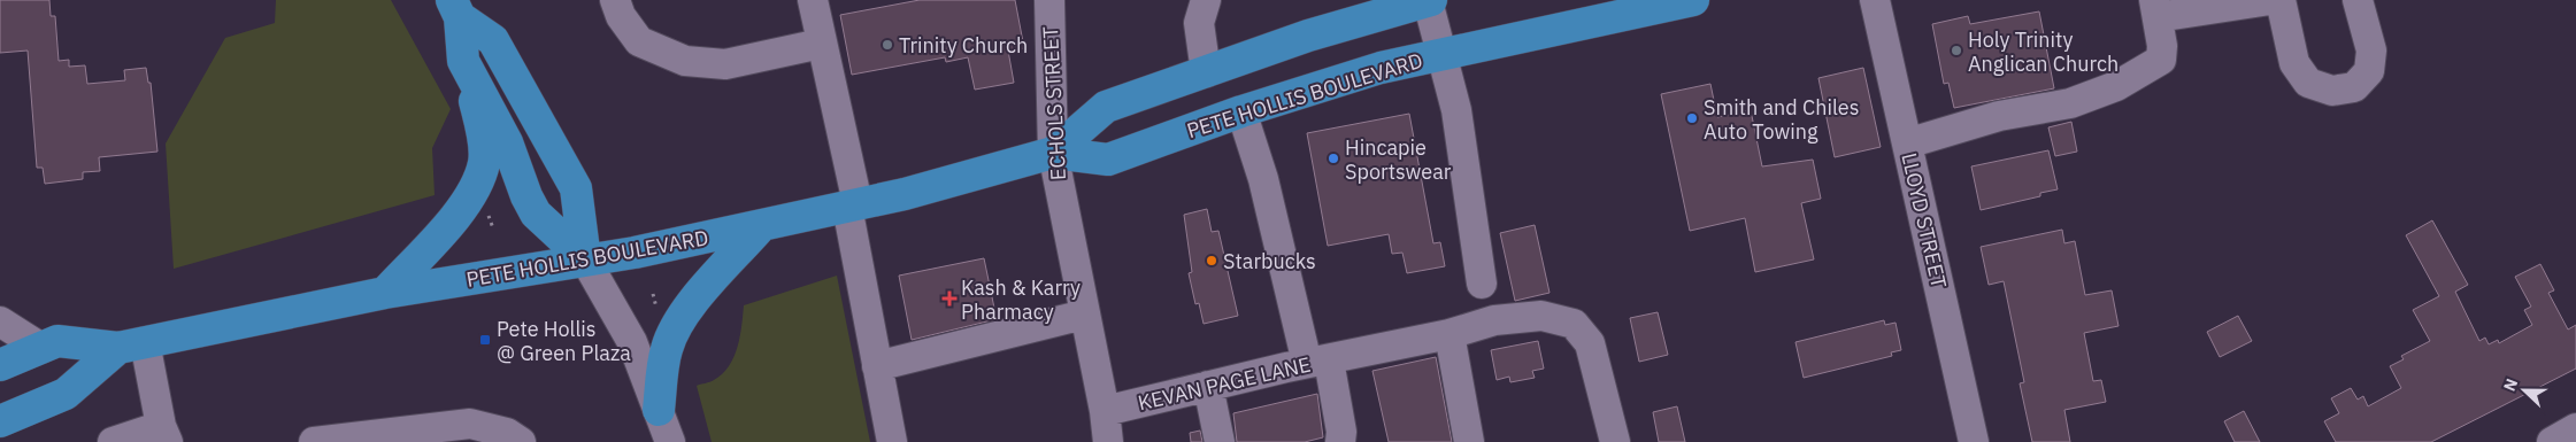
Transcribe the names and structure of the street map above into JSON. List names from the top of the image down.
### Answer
{
  "streets": {
    "main road": ["PETE HOLLIS BOULEVARD"],
    "street": ["ECHOLS STREET", "LLOYD STREET", "KEVAN PAGE LANE"]
  },
  "crossings": [
    ["PETE HOLLIS BOULEVARD", "ECHOLS STREET"],
    ["ECHOLS STREET", "KEVAN PAGE LANE"]
  ],
  "places": {
    "other": [
      "Trinity Church",
      "Holy Trinity Anglican Church",
      "Smith and Chiles Auto Towing",
      "Hincapie Sportswear",
      "Starbucks"
    ],
    "health": ["Kash & Karry Pharmacy"],
    "transit": ["Pete Hollis @ Green Plaza"]
  },
  "north": "left"
}
